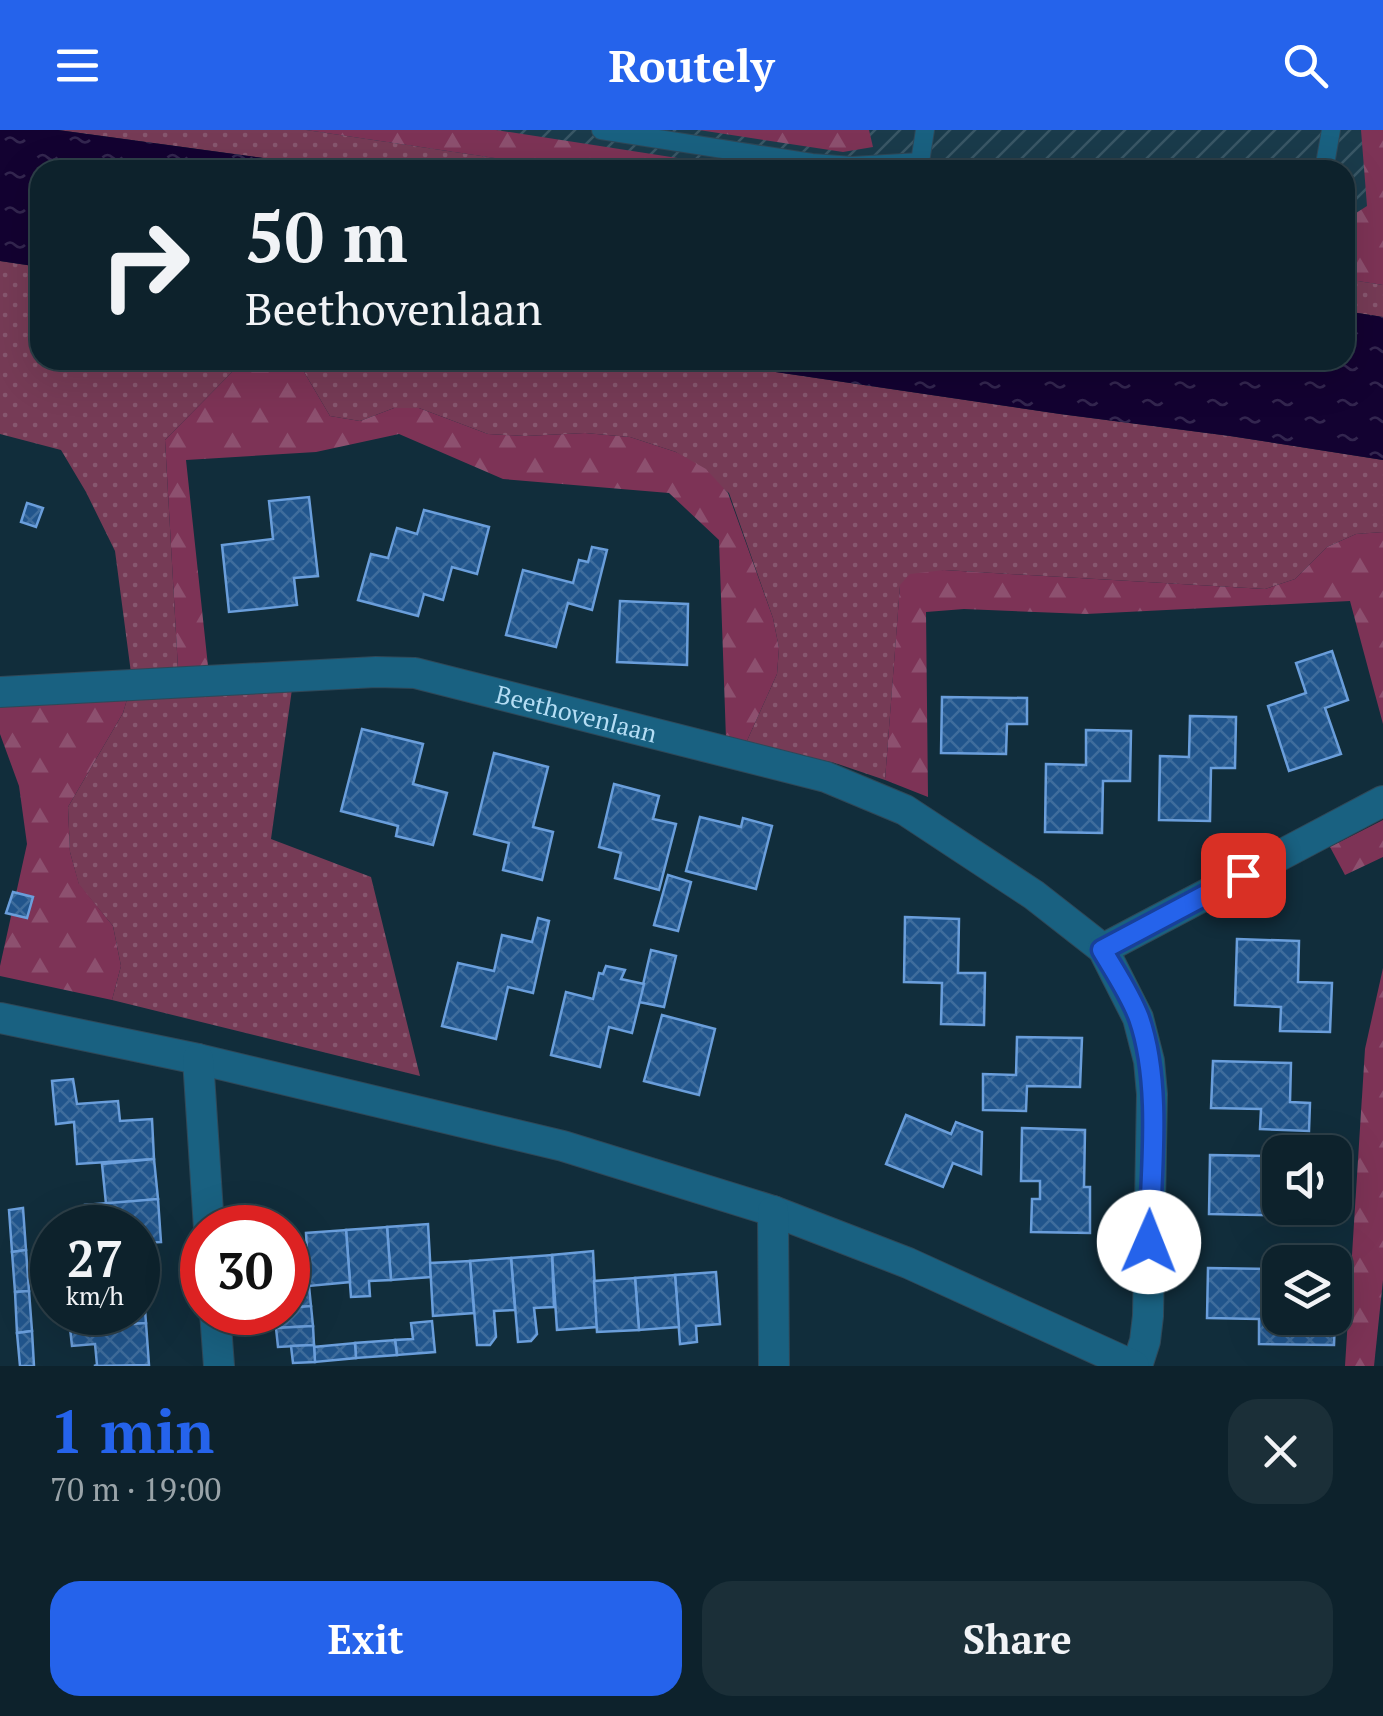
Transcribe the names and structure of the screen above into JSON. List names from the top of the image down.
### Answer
{
  "streets": {
    "street": ["Beethovenlaan"]
  },
  "page": {
    "header": "Routely",
    "turn": ["50 m", "Beethovenlaan"],
    "speed": "27 km/h",
    "limit": "30",
    "heading": ["1 min", "70 m · 19:00"],
    "buttons": ["Exit", "Share"]
  }
}
